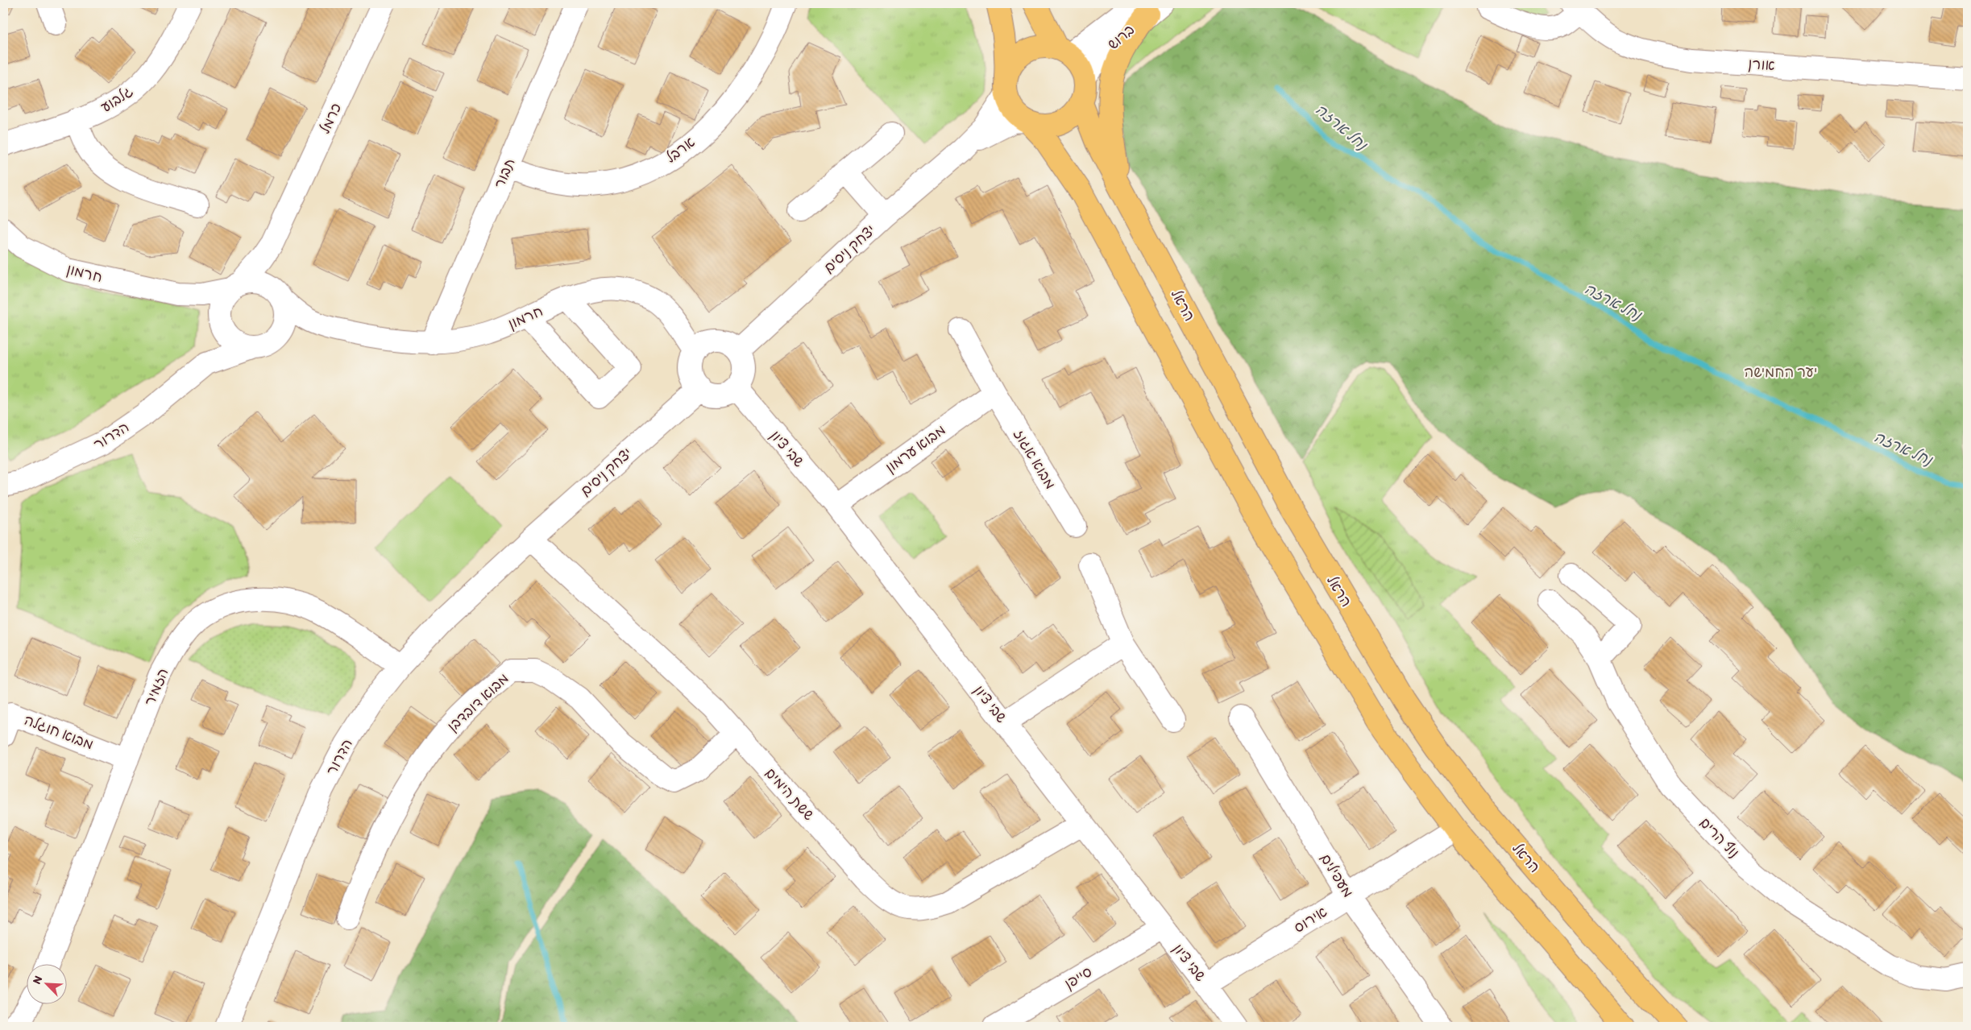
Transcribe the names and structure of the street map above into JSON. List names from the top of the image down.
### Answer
{
  "streets": {
    "main road": ["הראל"],
    "street": [
      "ברוש",
      "אורן",
      "גלבוע",
      "כרמל",
      "ארבל",
      "תבור",
      "יצחק ניסים",
      "חרמון",
      "הדרור",
      "שבי ציון",
      "מבוא ערמון",
      "מבוא אגוז",
      "הזמיר",
      "מבוא דובדבן",
      "מבוא חוגלה",
      "ששת הימים",
      "נוף הרים",
      "מעפילים",
      "אירוס",
      "סייפן"
    ]
  },
  "crossings": [
    ["ברוש", "יצחק ניסים"],
    ["ברוש", "הראל"],
    ["כרמל", "חרמון"],
    ["כרמל", "הדרור"],
    ["ארבל", "תבור"],
    ["תבור", "חרמון"],
    ["יצחק ניסים", "חרמון"],
    ["יצחק ניסים", "הראל"],
    ["יצחק ניסים", "הדרור"],
    ["יצחק ניסים", "שבי ציון"],
    ["יצחק ניסים", "ששת הימים"],
    ["חרמון", "הדרור"],
    ["חרמון", "שבי ציון"],
    ["הדרור", "הזמיר"],
    ["הדרור", "ששת הימים"],
    ["שבי ציון", "מבוא ערמון"],
    ["שבי ציון", "ששת הימים"],
    ["שבי ציון", "אירוס"],
    ["שבי ציון", "סייפן"],
    ["מבוא ערמון", "מבוא אגוז"],
    ["הזמיר", "מבוא חוגלה"],
    ["מבוא דובדבן", "ששת הימים"],
    ["מעפילים", "אירוס"]
  ],
  "water": ["נחל ארזה"],
  "parks": ["יער החמישה"],
  "north": "top left"
}
